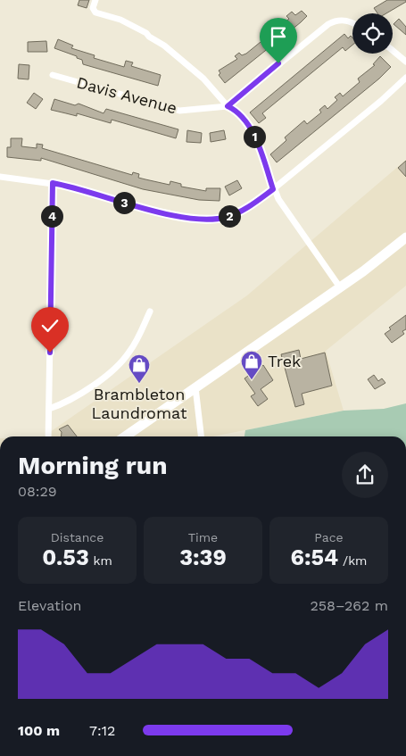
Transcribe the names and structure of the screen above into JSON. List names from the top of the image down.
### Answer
{
  "streets": {
    "street": ["Davis Avenue"]
  },
  "places": {
    "shop": ["Trek", "Brambleton Laundromat"]
  },
  "page": {
    "pins": [
      "1",
      "3",
      "2",
      "4"
    ],
    "heading": ["Morning run", "08:29"],
    "stats": [
      ["Distance", "0.53 km"],
      ["Time", "3:39"],
      ["Pace", "6:54 /km"]
    ],
    "chart": ["Elevation", "258–262 m"],
    "list": [
      {
        "name": "100 m",
        "note": "7:12"
      }
    ]
  }
}
